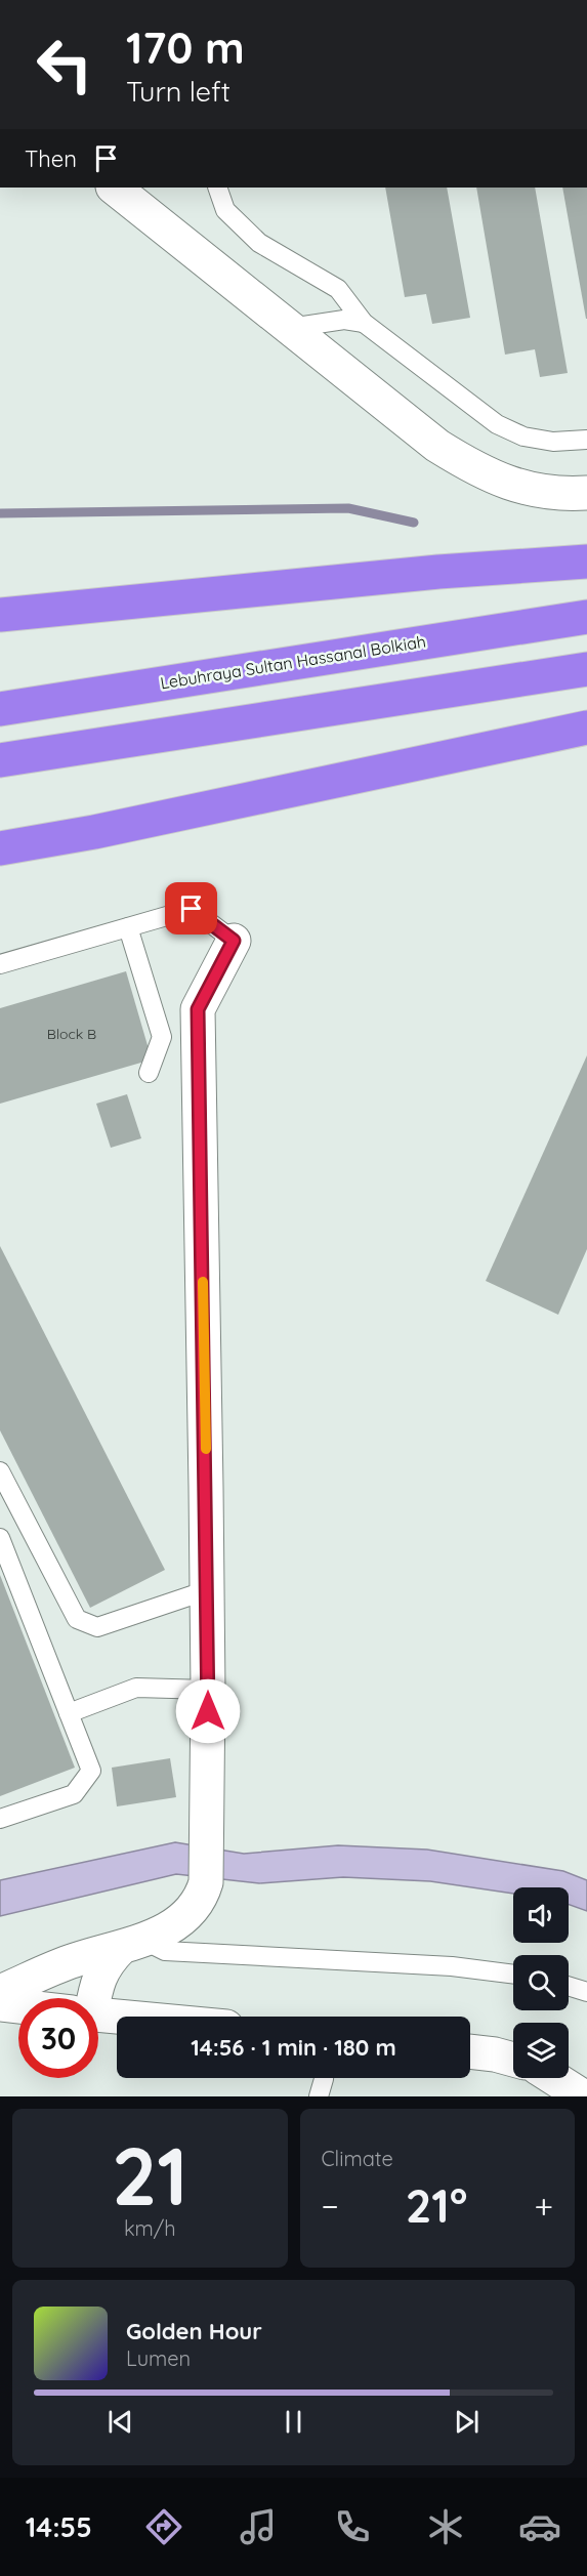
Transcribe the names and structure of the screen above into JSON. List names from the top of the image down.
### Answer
{
  "streets": {
    "highway": ["Lebuhraya Sultan Hassanal Bolkiah"]
  },
  "house_numbers": ["Block B"],
  "page": {
    "turn": ["170 m", "Turn left"],
    "then": "Then",
    "limit": "30",
    "trip": "14:56 · 1 min · 180 m",
    "tile": [
      ["21", "km/h"],
      "Climate"
    ],
    "heat": ["−", "21°", "+"],
    "song": ["Golden Hour", "Lumen"],
    "tabs": "14:55"
  }
}
